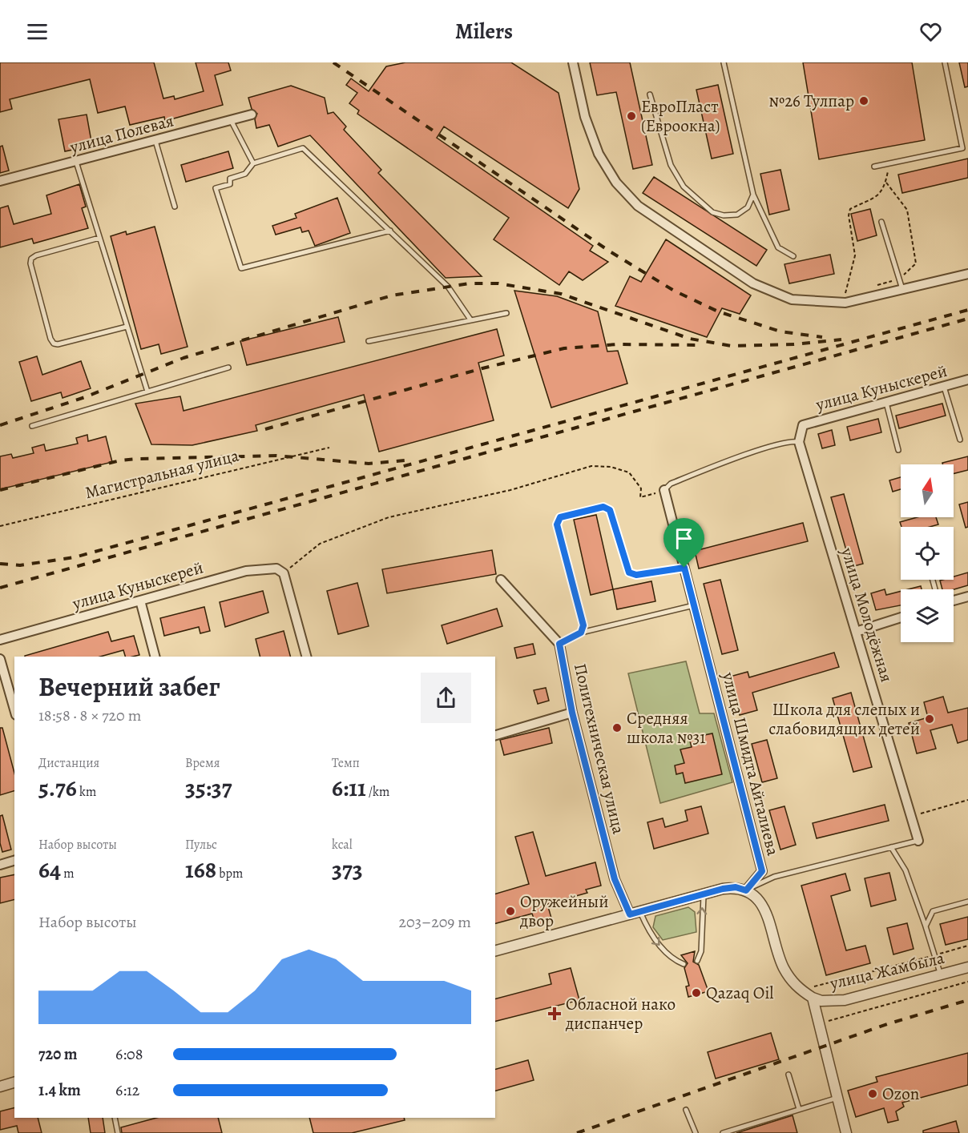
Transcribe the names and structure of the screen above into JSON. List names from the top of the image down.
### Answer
{
  "streets": {
    "street": [
      "улица Полевая",
      "улица Куныскерей",
      "улица Молодёжная",
      "Политехническая улица",
      "улица Шмидта Айталиева",
      "улица Жамбыла"
    ],
    "path": ["Магистральная улица"]
  },
  "crossings": [
    ["улица Куныскерей", "улица Молодёжная"]
  ],
  "places": {
    "other": [
      "№26 Тулпар",
      "ЕвроПласт (Евроокна)",
      "Школа для слепых и слабовидящих детей",
      "Средняя школа №31",
      "Оружейный двор",
      "Qazaq Oil",
      "Ozon"
    ],
    "health": ["Обласной нако диспанчер"]
  },
  "north": "top",
  "page": {
    "header": "Milers",
    "heading": ["Вечерний забег", "18:58 · 8 × 720 m"],
    "stats": [
      ["Дистанция", "5.76 km"],
      ["Время", "35:37"],
      ["Темп", "6:11 /km"],
      ["Набор высоты", "64 m"],
      ["Пульс", "168 bpm"],
      ["kcal", "373"]
    ],
    "chart": ["Набор высоты", "203–209 m"],
    "list": [
      {
        "name": "720 m",
        "note": "6:08"
      },
      {
        "name": "1.4 km",
        "note": "6:12"
      }
    ]
  }
}
